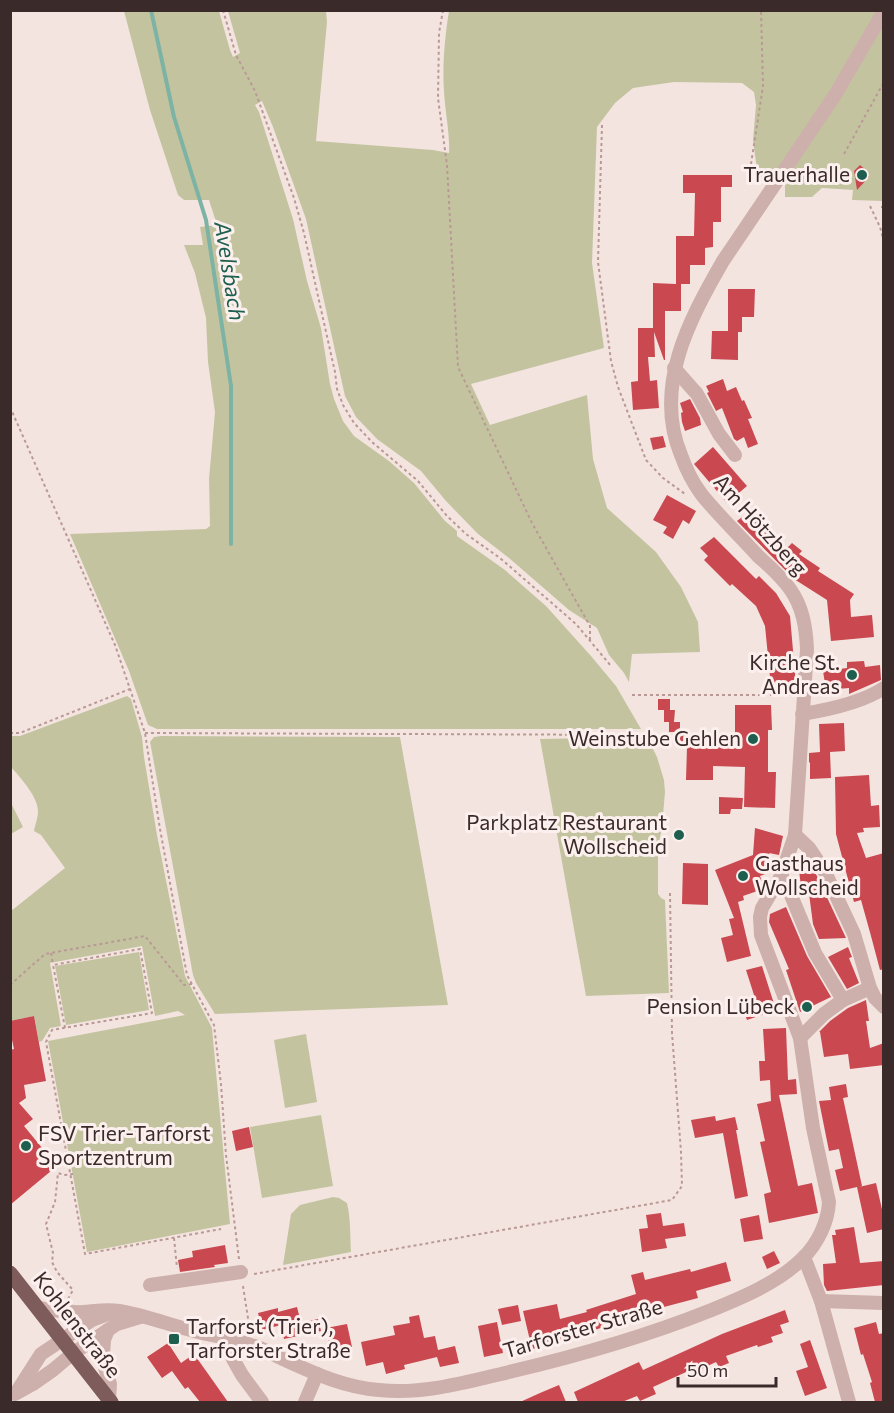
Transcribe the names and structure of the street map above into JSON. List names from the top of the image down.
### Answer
{
  "streets": {
    "main road": ["Kohlenstraße"],
    "street": ["Am Hötzberg", "Tarforster Straße"]
  },
  "crossings": [
    ["Am Hötzberg", "Tarforster Straße"],
    ["Kohlenstraße", "Tarforster Straße"]
  ],
  "water": ["Avelsbach"],
  "places": {
    "other": [
      "Trauerhalle",
      "Kirche St. Andreas",
      "Weinstube Gehlen",
      "Parkplatz Restaurant Wollscheid",
      "Gasthaus Wollscheid",
      "Pension Lübeck",
      "FSV Trier-Tarforst Sportzentrum"
    ],
    "transit": ["Tarforst (Trier), Tarforster Straße"]
  },
  "scale_bar": "50 m"
}
